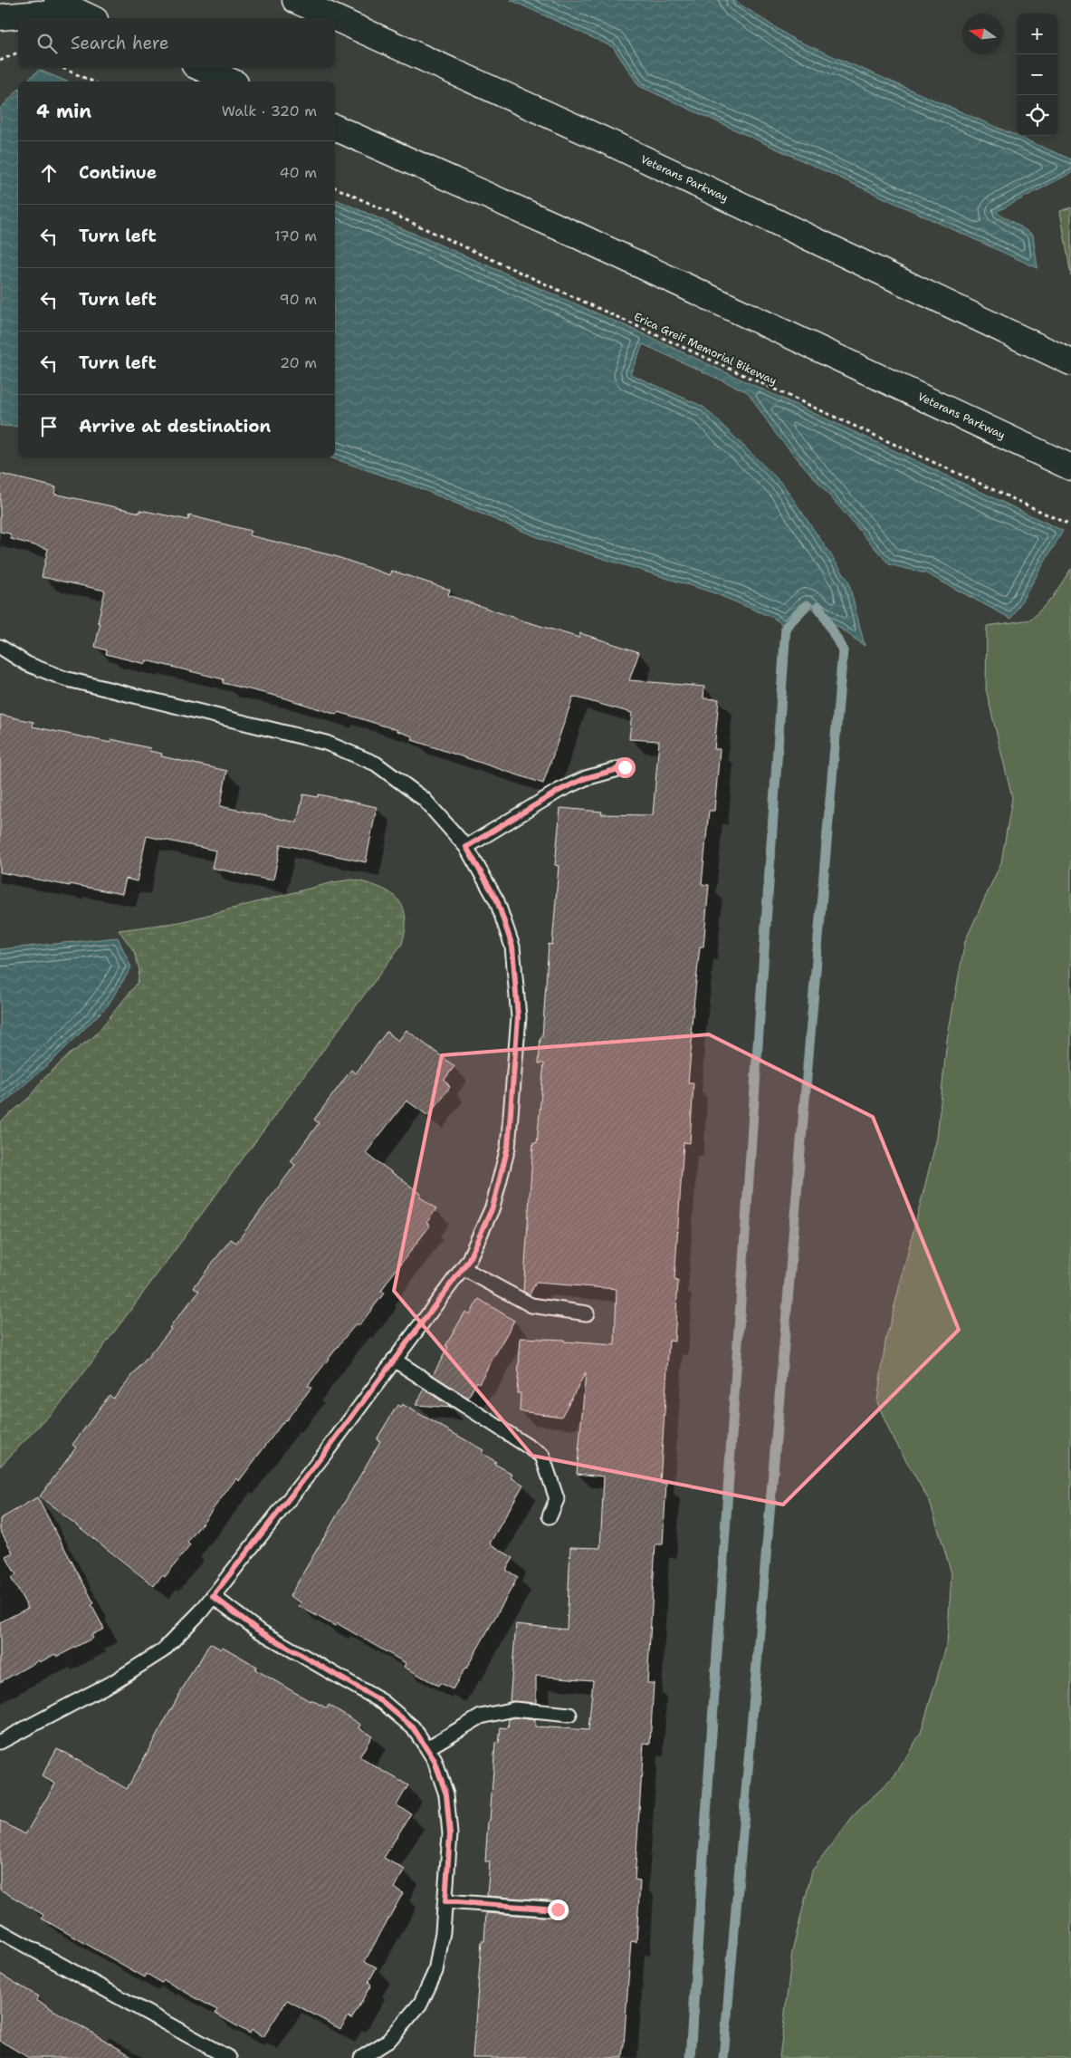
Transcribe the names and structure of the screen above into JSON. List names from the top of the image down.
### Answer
{
  "streets": {
    "main road": ["Veterans Parkway"],
    "path": ["Erica Greif Memorial Bikeway"]
  },
  "north": "left",
  "page": {
    "map_buttons": ["+", "−"],
    "search": "Search here",
    "heading": ["4 min", "Walk · 320 m"],
    "list": [
      ["Continue", "40 m"],
      ["Turn left", "170 m"],
      ["Turn left", "90 m"],
      ["Turn left", "20 m"],
      "Arrive at destination"
    ]
  }
}
